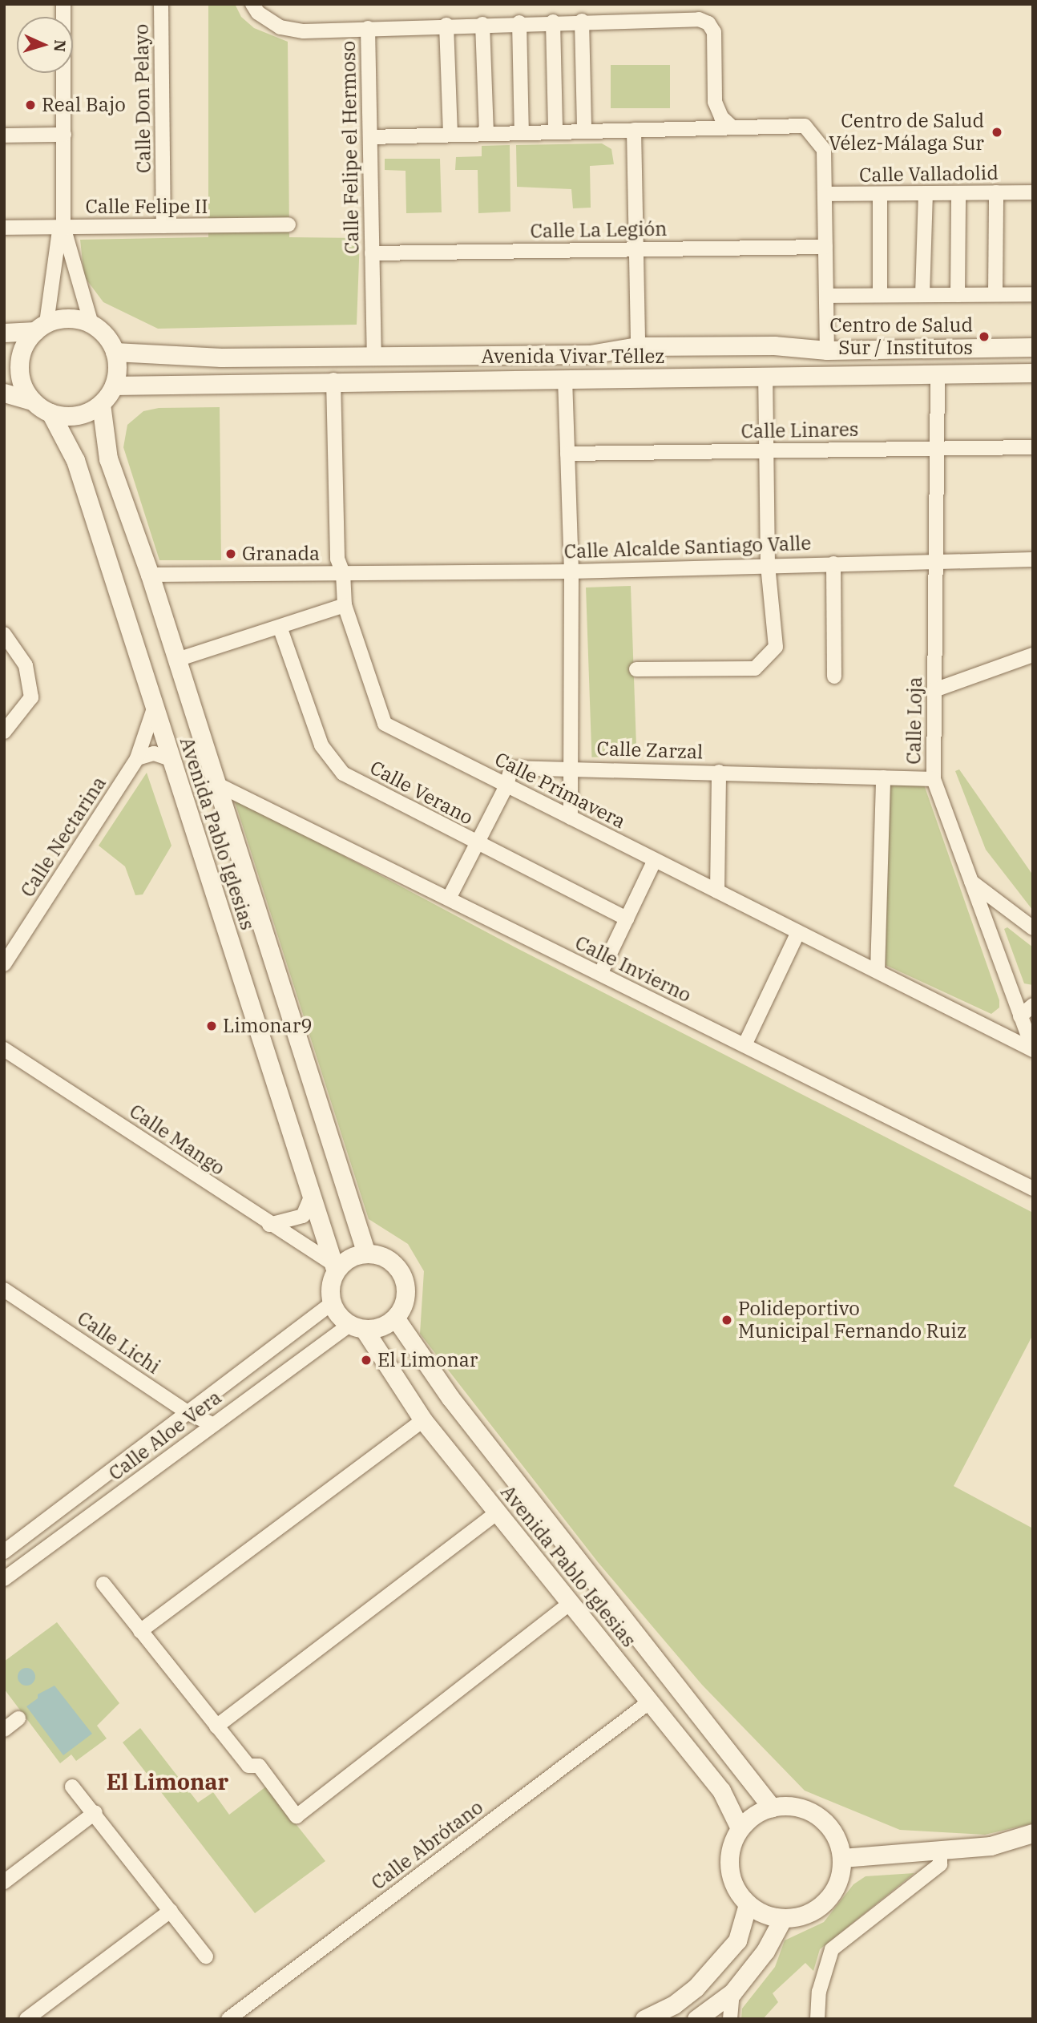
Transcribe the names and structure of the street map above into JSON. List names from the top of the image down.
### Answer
{
  "streets": {
    "street": [
      "Calle Don Pelayo",
      "Calle Felipe el Hermoso",
      "Calle Valladolid",
      "Calle Felipe II",
      "Calle La Legión",
      "Avenida Vivar Téllez",
      "Calle Linares",
      "Calle Alcalde Santiago Valle",
      "Calle Loja",
      "Calle Zarzal",
      "Calle Primavera",
      "Calle Verano",
      "Avenida Pablo Iglesias",
      "Calle Nectarina",
      "Calle Invierno",
      "Calle Mango",
      "Calle Lichi",
      "Calle Aloe Vera",
      "Calle Abrótano"
    ]
  },
  "crossings": [
    ["Calle Don Pelayo", "Calle Felipe II"],
    ["Calle Felipe el Hermoso", "Calle La Legión"],
    ["Calle Felipe el Hermoso", "Avenida Vivar Téllez"],
    ["Avenida Vivar Téllez", "Calle Loja"],
    ["Avenida Vivar Téllez", "Calle Primavera"],
    ["Avenida Vivar Téllez", "Avenida Pablo Iglesias"],
    ["Calle Linares", "Calle Loja"],
    ["Calle Alcalde Santiago Valle", "Calle Loja"],
    ["Calle Alcalde Santiago Valle", "Calle Primavera"],
    ["Calle Alcalde Santiago Valle", "Avenida Pablo Iglesias"],
    ["Calle Loja", "Calle Zarzal"],
    ["Calle Loja", "Calle Primavera"],
    ["Calle Zarzal", "Calle Primavera"],
    ["Calle Zarzal", "Calle Verano"],
    ["Calle Zarzal", "Calle Invierno"],
    ["Avenida Pablo Iglesias", "Calle Nectarina"],
    ["Avenida Pablo Iglesias", "Calle Invierno"],
    ["Avenida Pablo Iglesias", "Calle Mango"],
    ["Avenida Pablo Iglesias", "Calle Aloe Vera"],
    ["Avenida Pablo Iglesias", "Calle Abrótano"],
    ["Calle Mango", "Calle Aloe Vera"],
    ["Calle Lichi", "Calle Aloe Vera"]
  ],
  "districts": ["El Limonar"],
  "places": [
    "Real Bajo",
    "Centro de Salud Vélez-Málaga Sur",
    "Centro de Salud Sur / Institutos",
    "Granada",
    "Limonar9",
    "Polideportivo Municipal Fernando Ruiz",
    "El Limonar"
  ],
  "north": "right"
}
